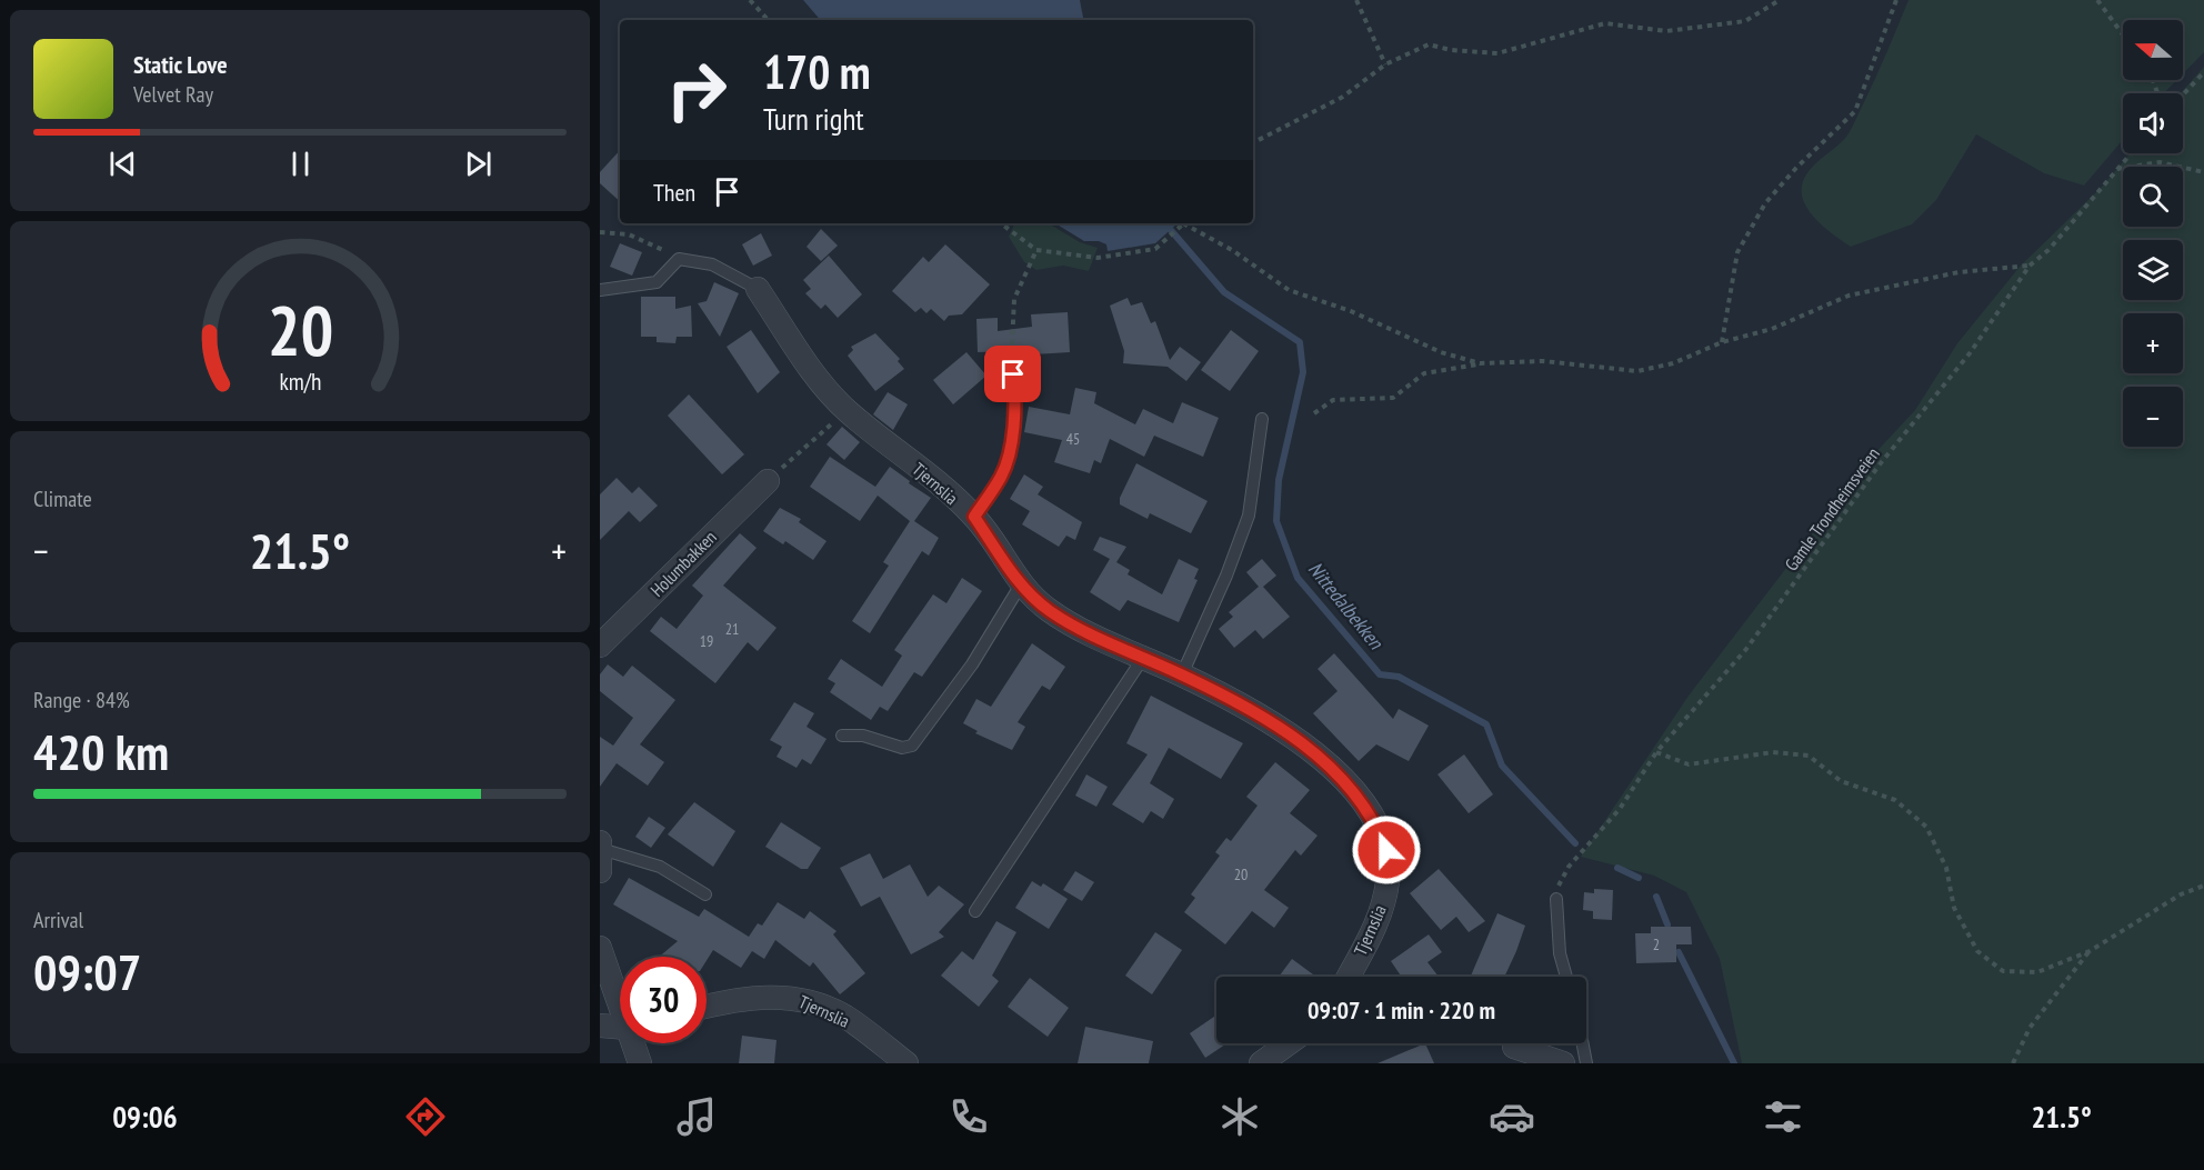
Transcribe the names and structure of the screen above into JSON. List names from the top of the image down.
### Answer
{
  "streets": {
    "street": ["Tjernslia", "Holumbakken"],
    "path": ["Gamle Trondheimsveien"]
  },
  "water": ["Nittedalbekken"],
  "house_numbers": [
    "45",
    "21",
    "19",
    "20",
    "2"
  ],
  "north": "left",
  "page": {
    "map_buttons": ["+", "−"],
    "turn": ["170 m", "Turn right"],
    "song": ["Static Love", "Velvet Ray"],
    "then": "Then",
    "tile": [
      "Climate",
      ["Range · 84%", "420 km"],
      ["Arrival", "09:07"]
    ],
    "heat": ["−", "21.5°", "+"],
    "limit": "30",
    "trip": "09:07 · 1 min · 220 m",
    "tabs": ["09:06", "21.5°"],
    "gauge": ["20", "km/h"]
  }
}
